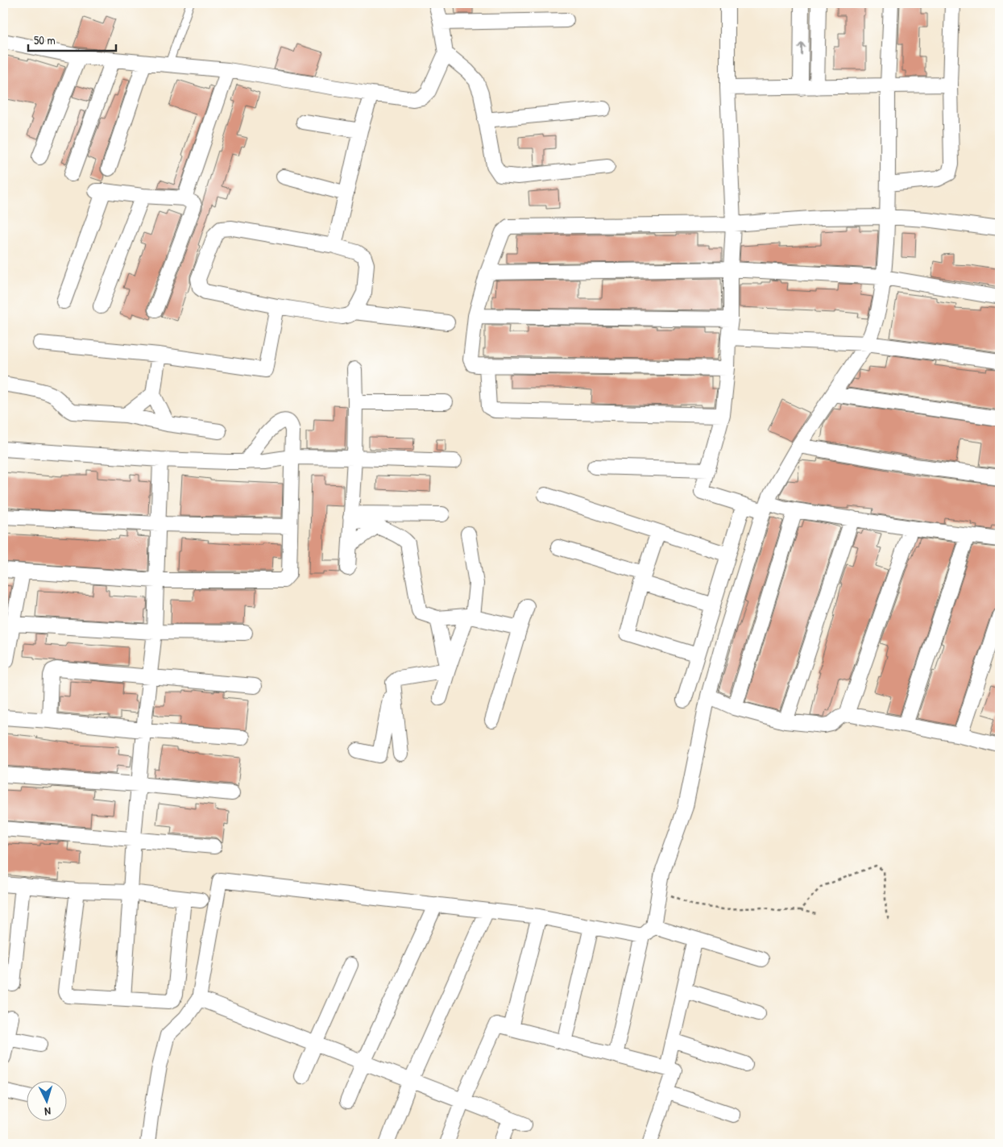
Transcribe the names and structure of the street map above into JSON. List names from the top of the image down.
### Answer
{
  "scale_bar": "50 m",
  "north": "bottom"
}
